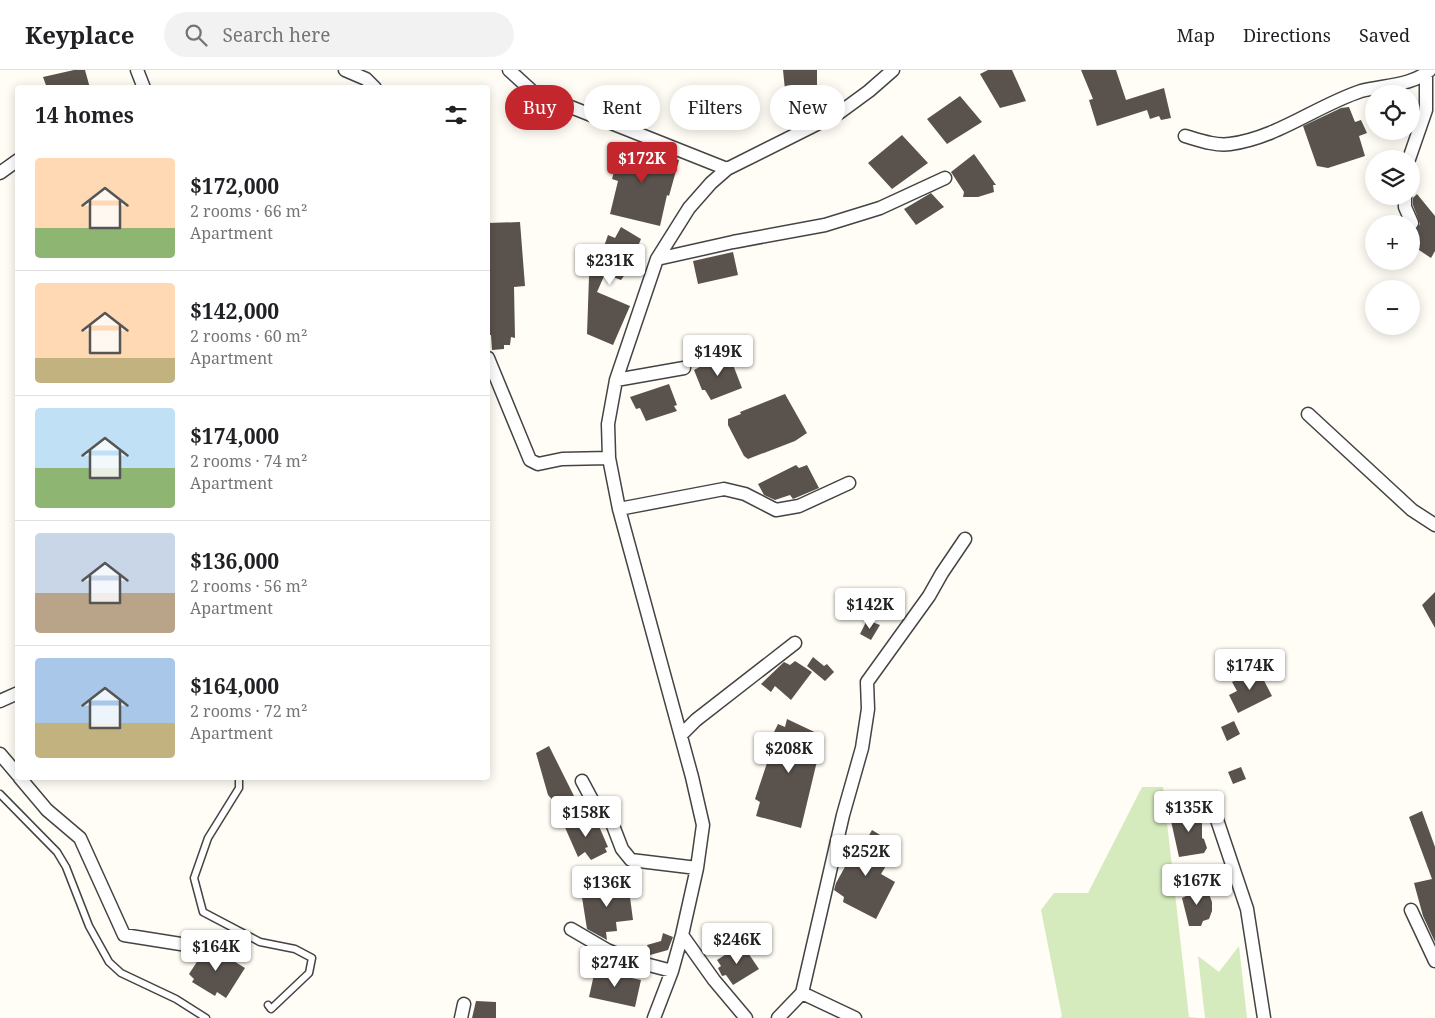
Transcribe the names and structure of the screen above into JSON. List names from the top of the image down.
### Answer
{
  "page": {
    "header": "Keyplace",
    "search": "Search here",
    "nav": ["Map", "Directions", "Saved"],
    "map_buttons": ["+", "−"],
    "chip": [
      "Buy",
      "Rent",
      "Filters",
      "New"
    ],
    "heading": "14 homes",
    "price": [
      "$172K",
      "$231K",
      "$149K",
      "$142K",
      "$174K",
      "$208K",
      "$135K",
      "$158K",
      "$252K",
      "$167K",
      "$136K",
      "$246K",
      "$164K",
      "$274K"
    ],
    "list": [
      {
        "name": "$172,000",
        "note": "2 rooms · 66 m² · Apartment"
      },
      {
        "name": "$142,000",
        "note": "2 rooms · 60 m² · Apartment"
      },
      {
        "name": "$174,000",
        "note": "2 rooms · 74 m² · Apartment"
      },
      {
        "name": "$136,000",
        "note": "2 rooms · 56 m² · Apartment"
      },
      {
        "name": "$164,000",
        "note": "2 rooms · 72 m² · Apartment"
      }
    ]
  }
}
